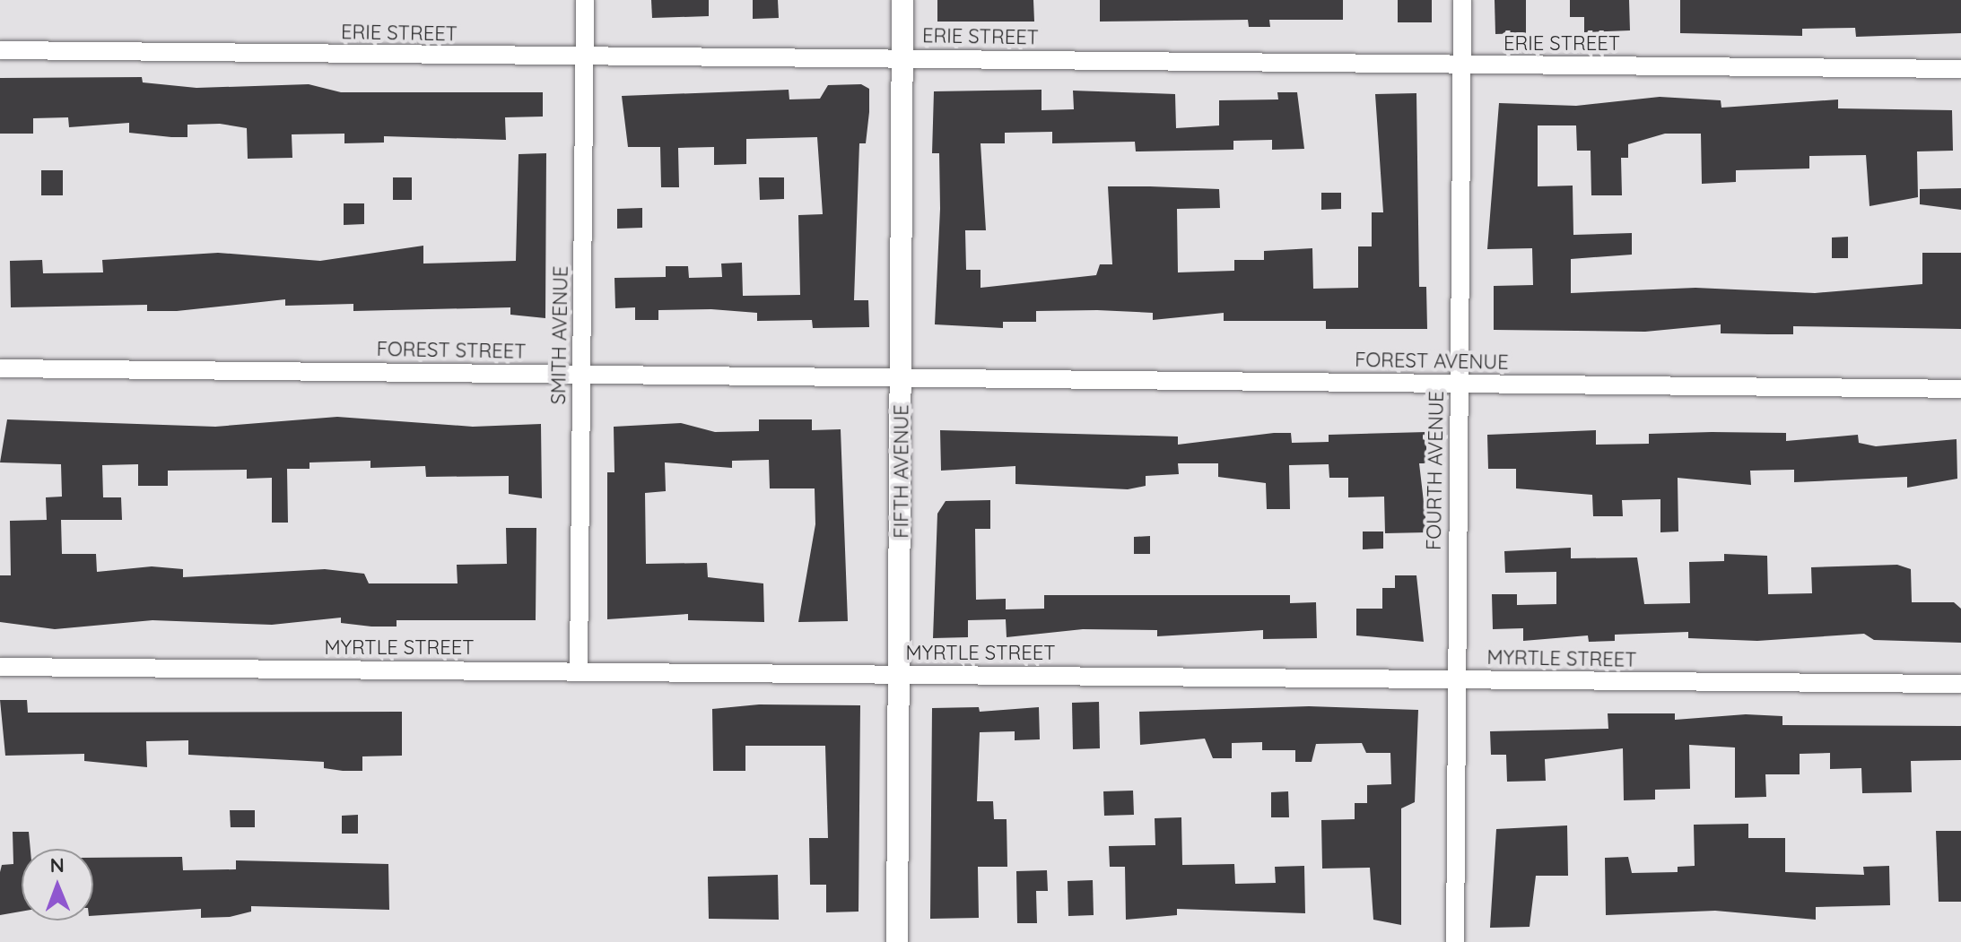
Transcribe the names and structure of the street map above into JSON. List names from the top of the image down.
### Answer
{
  "streets": {
    "street": [
      "ERIE STREET",
      "SMITH AVENUE",
      "FOREST STREET",
      "FOREST AVENUE",
      "FOURTH AVENUE",
      "FIFTH AVENUE",
      "MYRTLE STREET"
    ]
  },
  "crossings": [
    ["ERIE STREET", "SMITH AVENUE"],
    ["ERIE STREET", "FOURTH AVENUE"],
    ["ERIE STREET", "FIFTH AVENUE"],
    ["SMITH AVENUE", "FOREST STREET"],
    ["SMITH AVENUE", "MYRTLE STREET"],
    ["FOREST STREET", "FOREST AVENUE"],
    ["FOREST STREET", "FIFTH AVENUE"],
    ["FOREST AVENUE", "FOURTH AVENUE"],
    ["FOREST AVENUE", "FIFTH AVENUE"],
    ["FOURTH AVENUE", "MYRTLE STREET"],
    ["FIFTH AVENUE", "MYRTLE STREET"]
  ],
  "north": "top"
}
